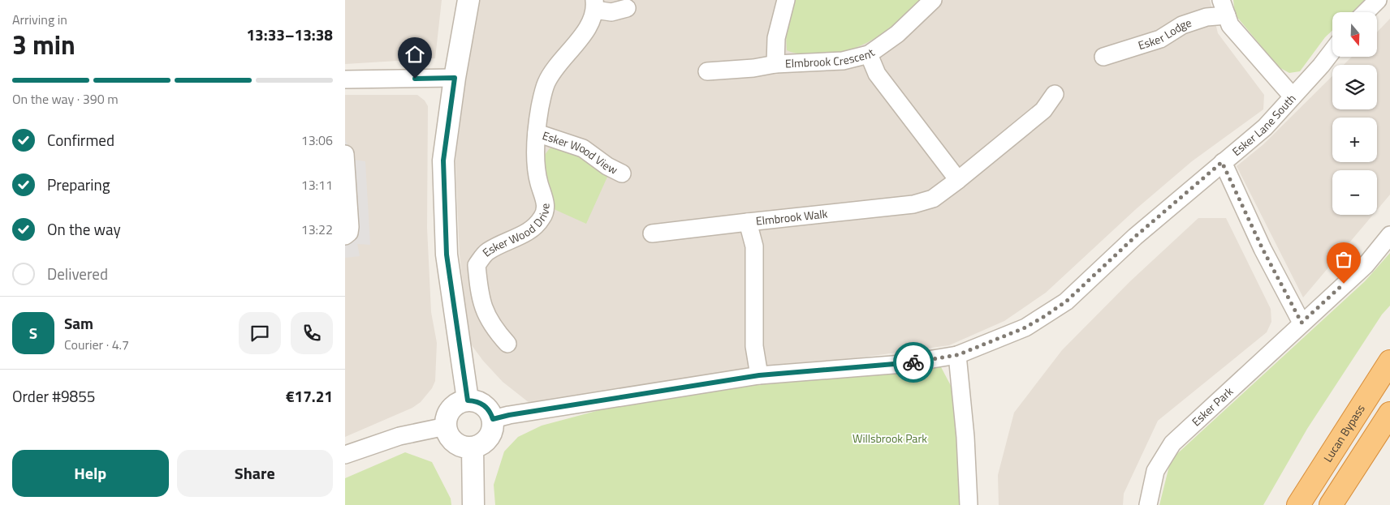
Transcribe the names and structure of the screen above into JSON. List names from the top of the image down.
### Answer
{
  "streets": {
    "highway": ["Lucan Bypass"],
    "street": [
      "Esker Lodge",
      "Elmbrook Crescent",
      "Esker Lane South",
      "Esker Wood View",
      "Elmbrook Walk",
      "Esker Wood Drive",
      "Esker Park"
    ]
  },
  "crossings": [
    ["Esker Lodge", "Esker Lane South"],
    ["Esker Lane South", "Elmbrook Walk"],
    ["Esker Wood View", "Esker Wood Drive"]
  ],
  "parks": ["Willsbrook Park"],
  "north": "bottom",
  "page": {
    "heading": ["3 min", "Arriving in", "13:33–13:38"],
    "panel": [
      "Sam",
      "Courier · 4.7",
      "Order #9855",
      "€17.21"
    ],
    "map_buttons": ["+", "−"],
    "bar": "On the way · 390 m",
    "list": [
      ["Confirmed", "13:06"],
      ["Preparing", "13:11"],
      ["On the way", "13:22"],
      "Delivered"
    ],
    "round": "S",
    "buttons": ["Help", "Share"]
  }
}
